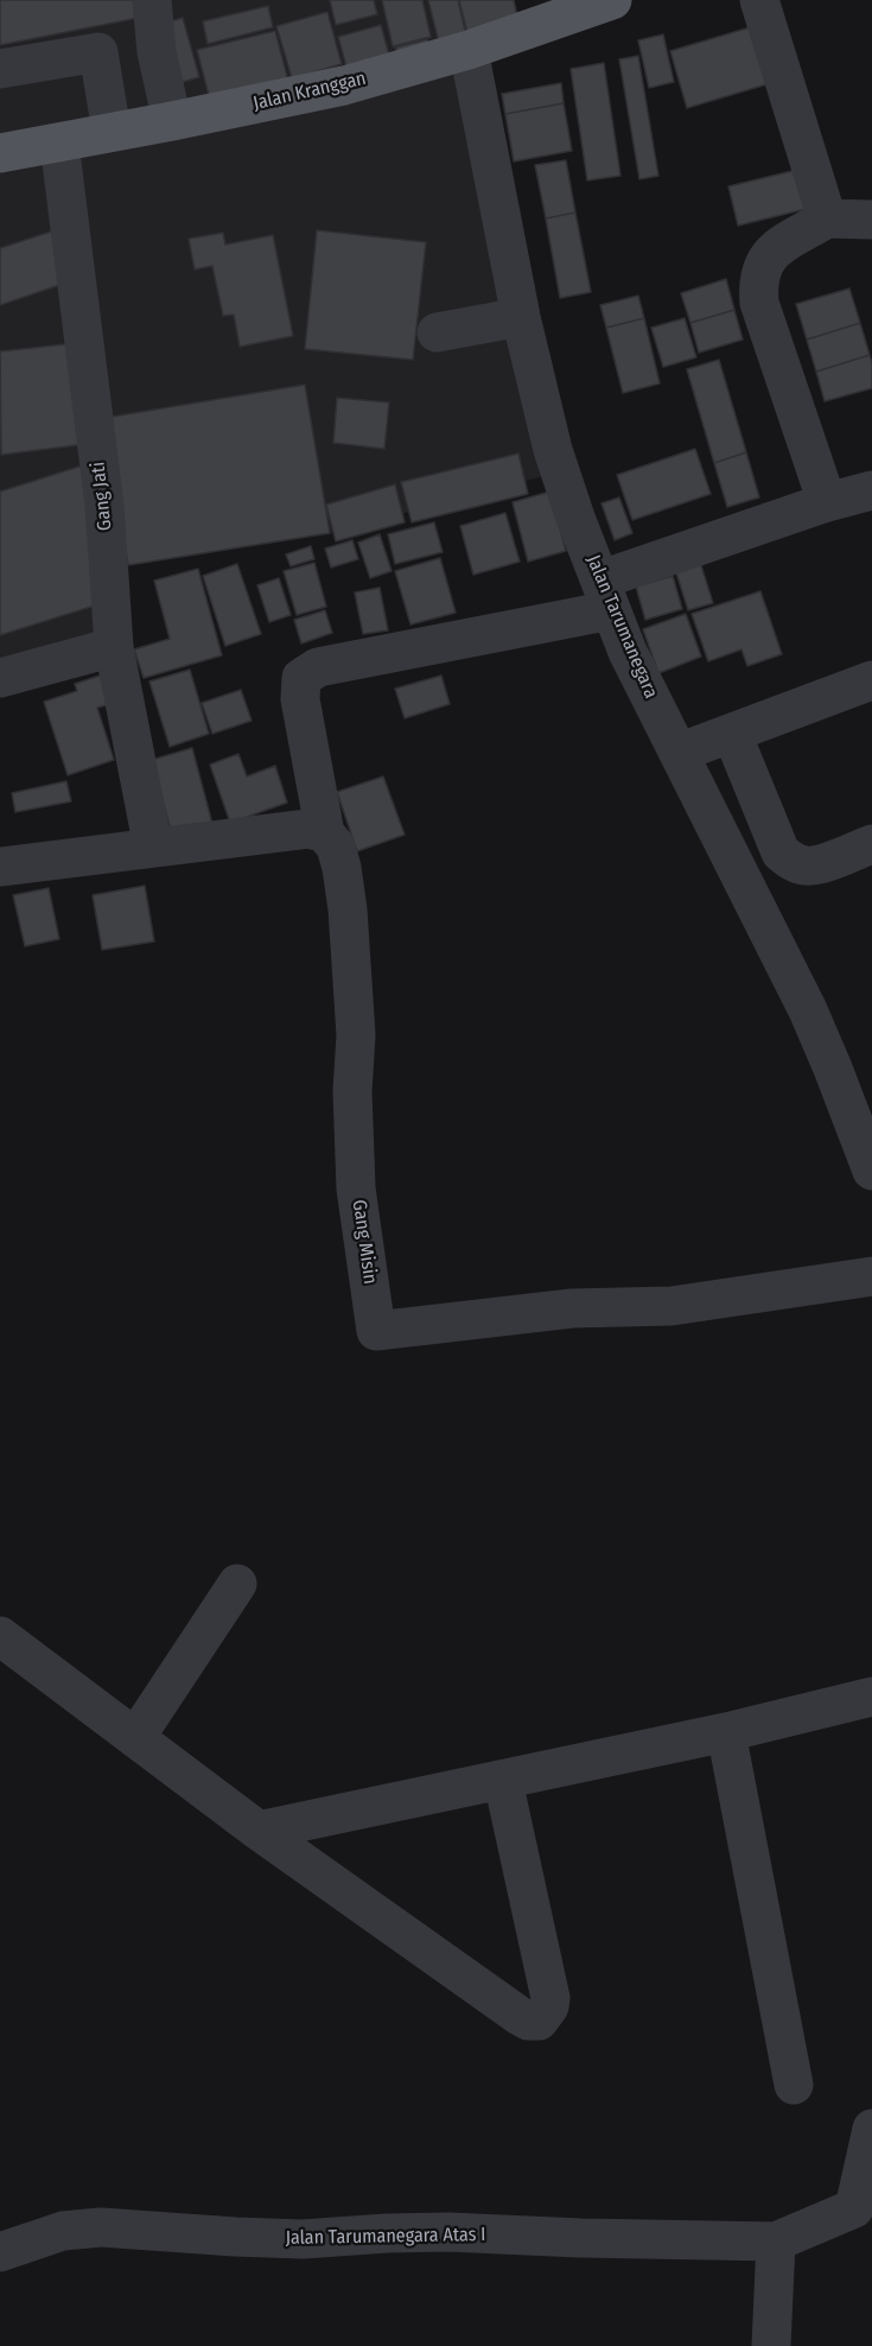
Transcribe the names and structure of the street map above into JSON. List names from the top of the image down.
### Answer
{
  "streets": {
    "main road": ["Jalan Kranggan"],
    "street": [
      "Gang Jati",
      "Jalan Tarumanegara",
      "Gang Misin",
      "Jalan Tarumanegara Atas I"
    ]
  },
  "crossings": [
    ["Jalan Kranggan", "Gang Jati"],
    ["Jalan Kranggan", "Jalan Tarumanegara"]
  ]
}
